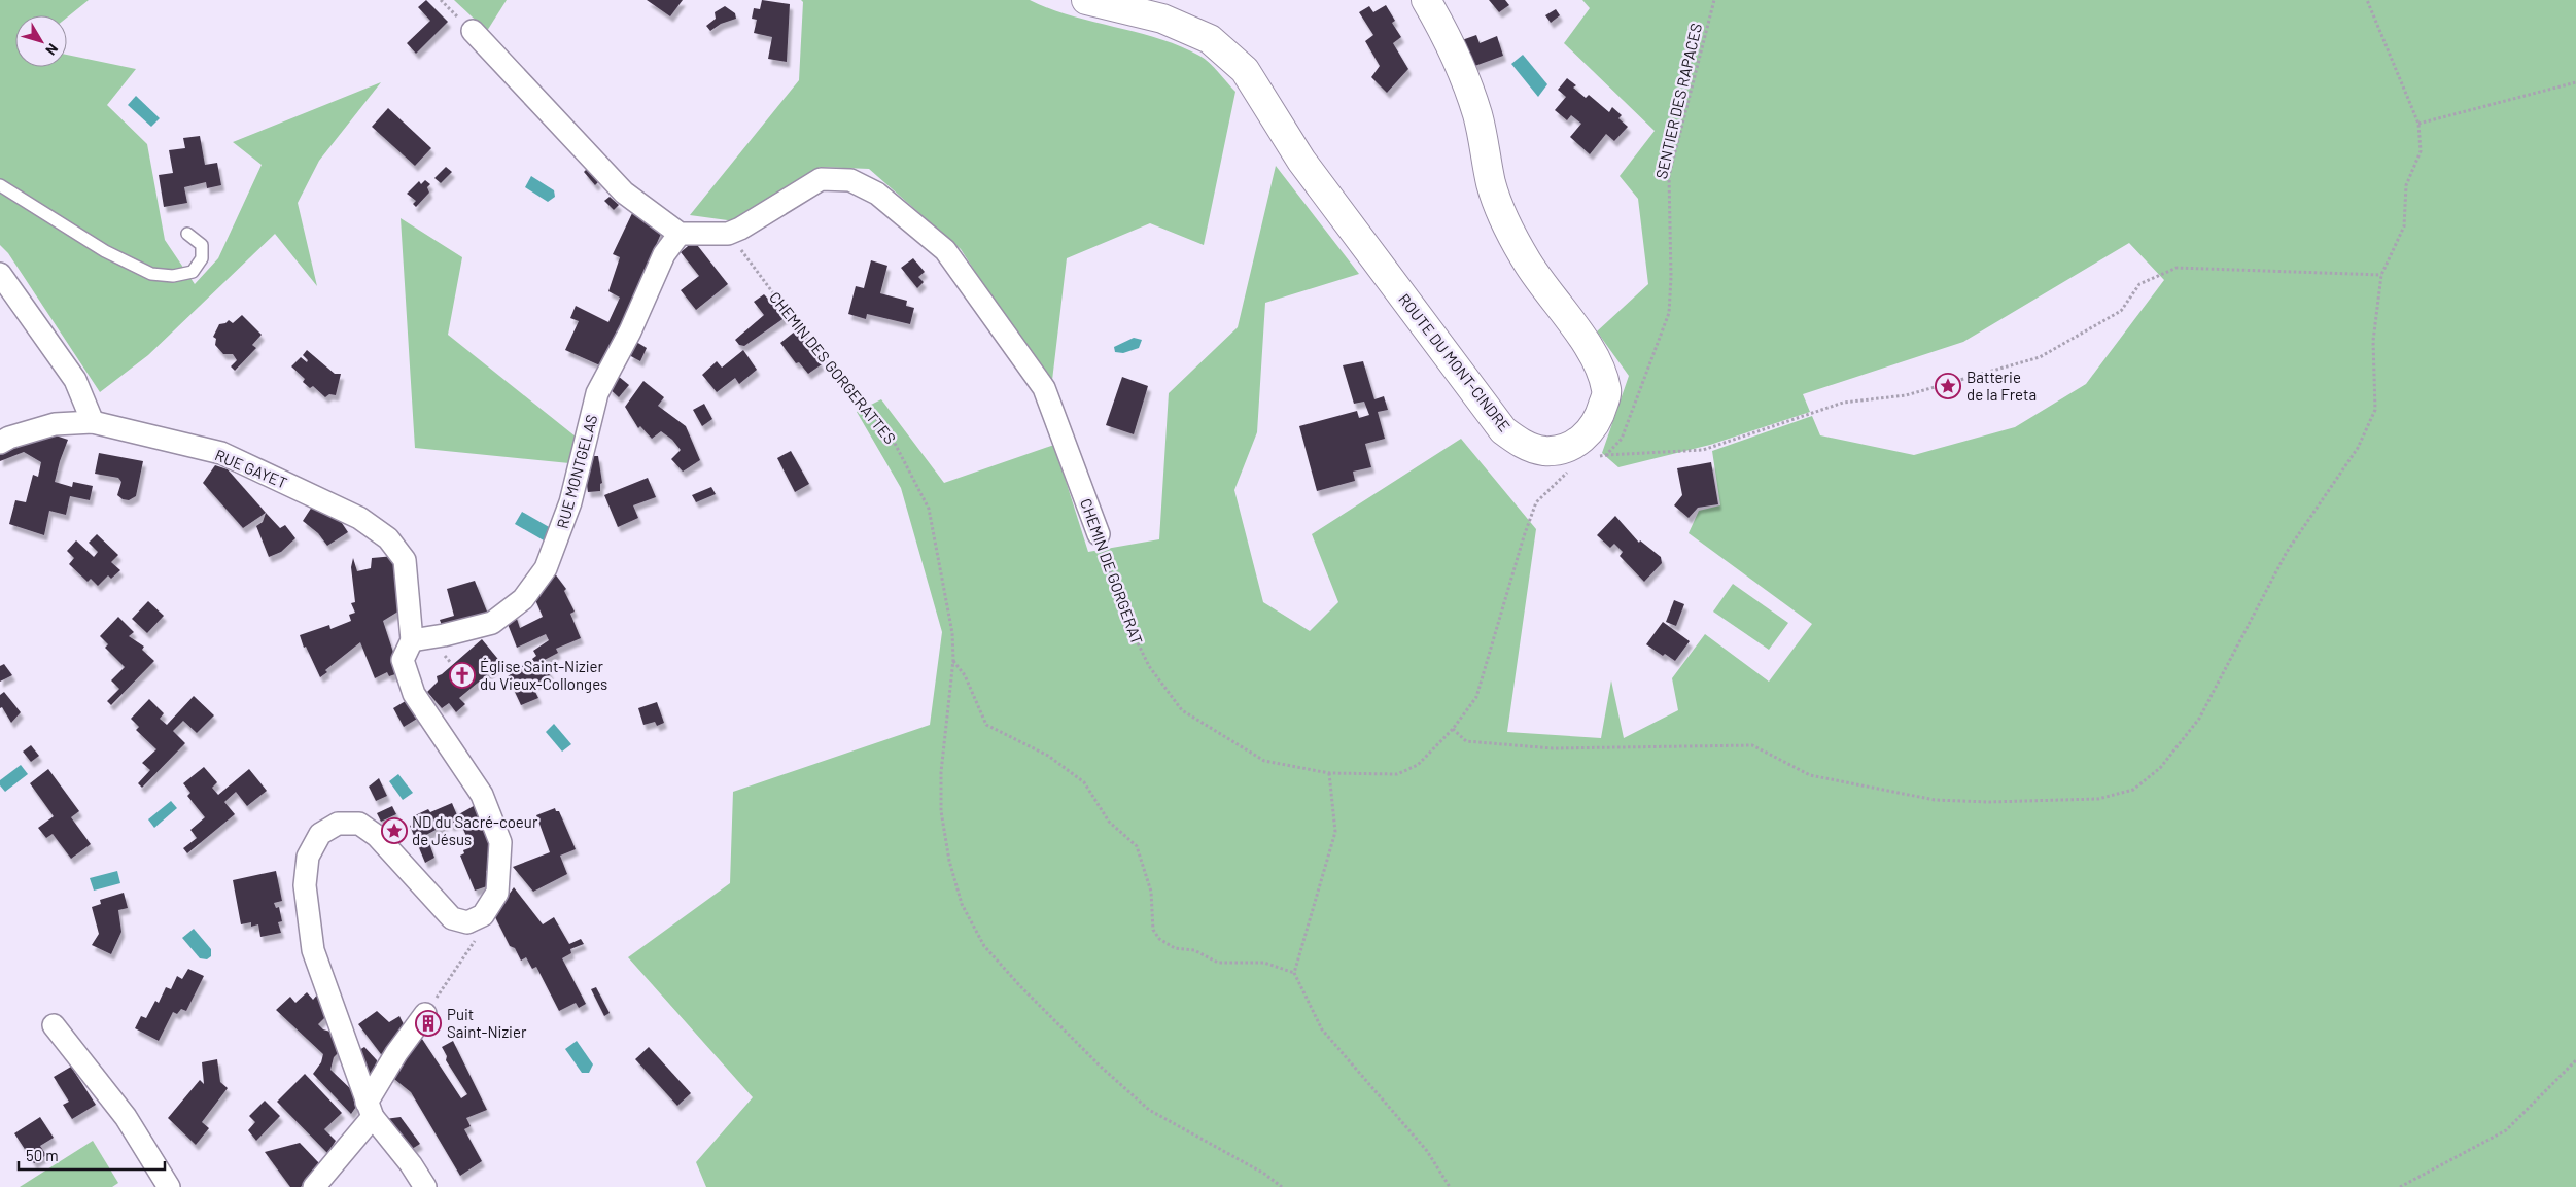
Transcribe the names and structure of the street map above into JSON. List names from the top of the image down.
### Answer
{
  "streets": {
    "street": [
      "ROUTE DU MONT-CINDRE",
      "RUE GAYET",
      "RUE MONTGELAS",
      "CHEMIN DE GORGERAT"
    ],
    "path": ["SENTIER DES RAPACES", "CHEMIN DES GORGERATTES"]
  },
  "crossings": [
    ["CHEMIN DES GORGERATTES", "CHEMIN DE GORGERAT"],
    ["RUE GAYET", "RUE MONTGELAS"]
  ],
  "places": {
    "place": ["Batterie de la Freta", "ND du Sacré-coeur de Jésus"],
    "church": ["Église Saint-Nizier du Vieux-Collonges"],
    "building": ["Puit Saint-Nizier"]
  },
  "scale_bar": "50 m",
  "north": "bottom right"
}
